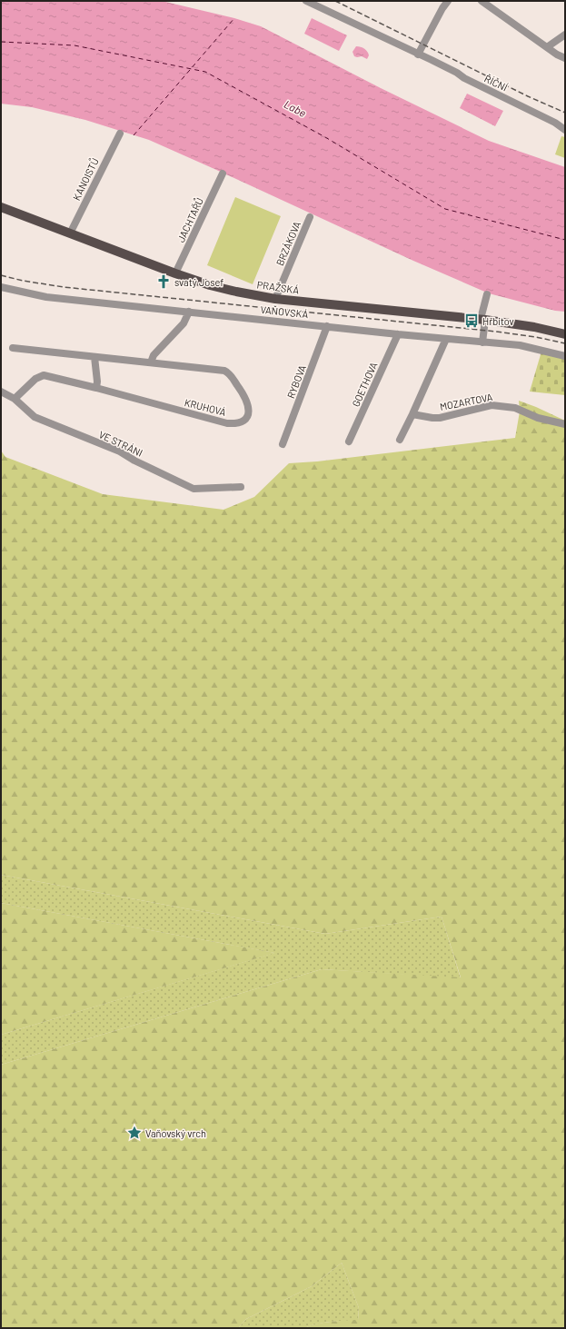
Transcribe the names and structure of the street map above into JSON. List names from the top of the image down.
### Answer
{
  "streets": {
    "main road": ["PRAŽSKÁ"],
    "street": [
      "ŘÍČNÍ",
      "KANOISTŮ",
      "JACHTAŘŮ",
      "BRZÁKOVA",
      "VAŇOVSKÁ",
      "RYBOVA",
      "GOETHOVA",
      "MOZARTOVA",
      "KRUHOVÁ",
      "VE STRÁNI"
    ]
  },
  "crossings": [
    ["KANOISTŮ", "PRAŽSKÁ"],
    ["JACHTAŘŮ", "PRAŽSKÁ"],
    ["BRZÁKOVA", "PRAŽSKÁ"],
    ["VAŇOVSKÁ", "RYBOVA"],
    ["VAŇOVSKÁ", "GOETHOVA"],
    ["KRUHOVÁ", "VE STRÁNI"]
  ],
  "water": ["Labe"],
  "places": {
    "church": ["svatý Josef"],
    "bus stop": ["Hřbitov"],
    "place": ["Vaňovský vrch"]
  }
}
